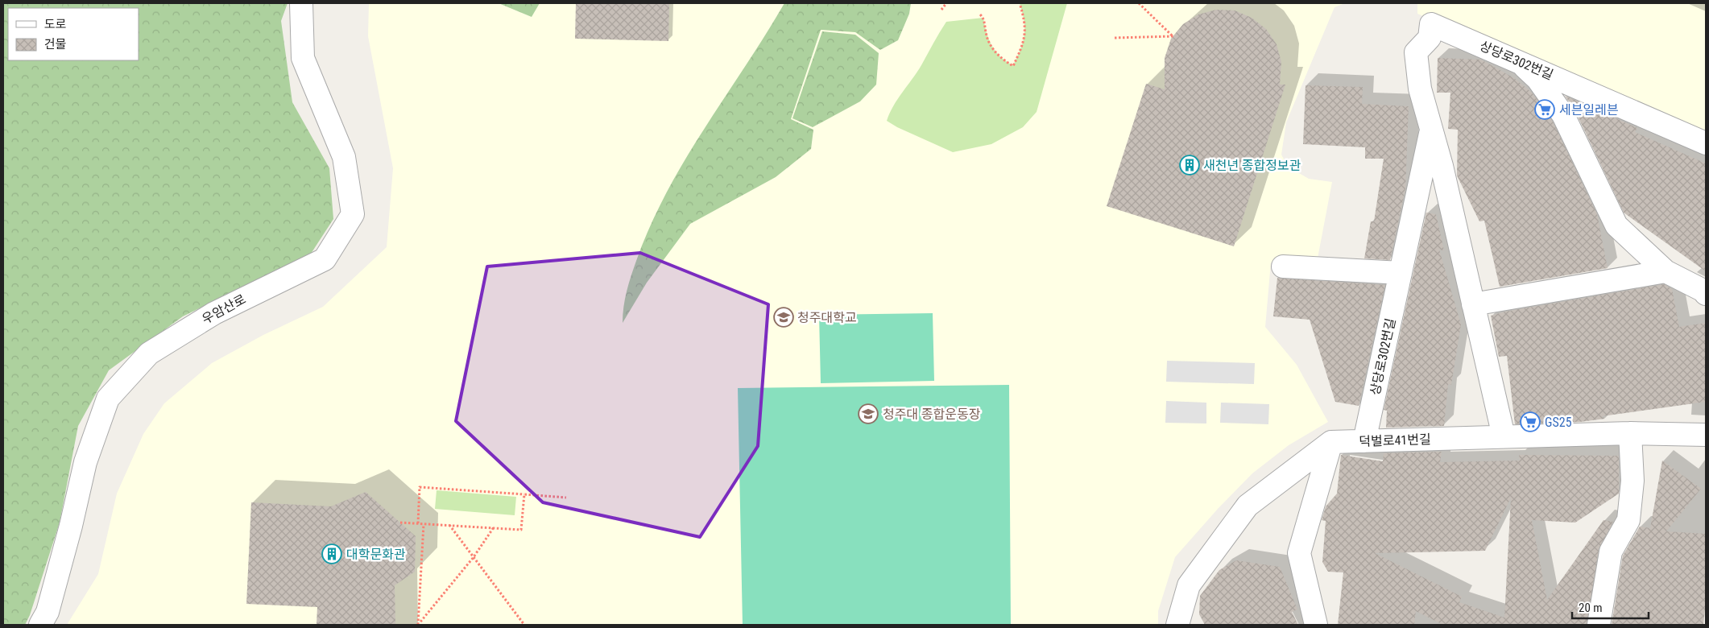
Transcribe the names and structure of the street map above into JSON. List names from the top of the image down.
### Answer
{
  "streets": {
    "street": ["상당로302번길", "우암산로", "덕벌로41번길"]
  },
  "crossings": [
    ["상당로302번길", "덕벌로41번길"]
  ],
  "places": {
    "supermarket": ["세븐일레븐", "GS25"],
    "building": ["새천년 종합정보관", "대학문화관"],
    "school or university": ["청주대학교", "청주대 종합운동장"]
  },
  "legend": ["도로", "건물"],
  "scale_bar": "20 m"
}
